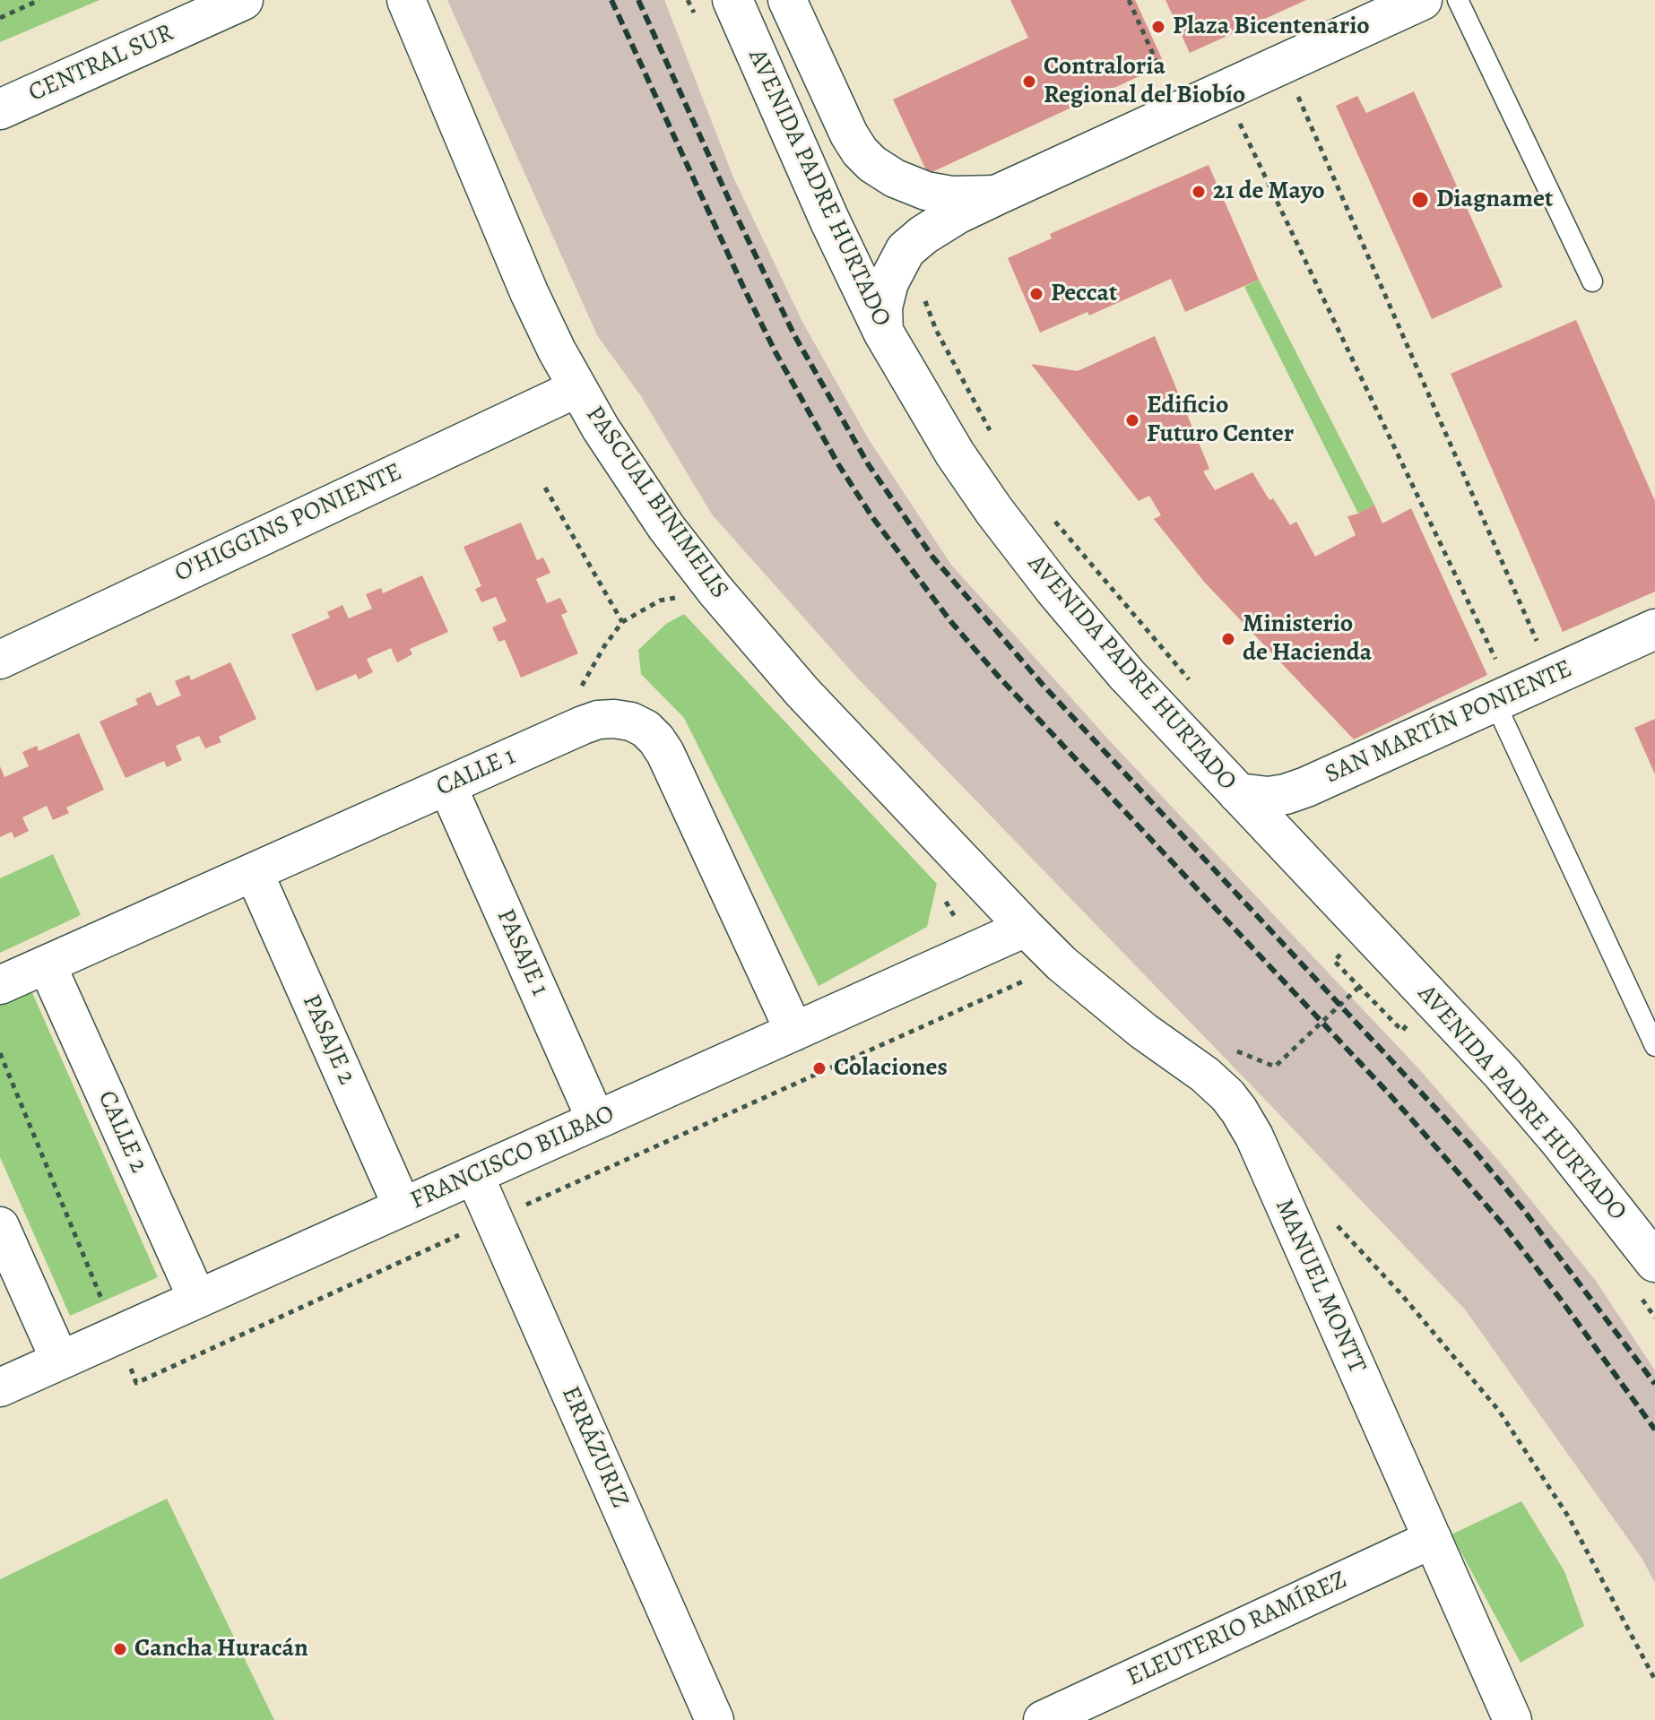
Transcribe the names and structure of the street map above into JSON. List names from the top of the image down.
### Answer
{
  "streets": {
    "main road": ["CENTRAL SUR", "AVENIDA PADRE HURTADO", "SAN MARTÍN PONIENTE"],
    "street": [
      "PASCUAL BINIMELIS",
      "O'HIGGINS PONIENTE",
      "CALLE 1",
      "PASAJE 1",
      "PASAJE 2",
      "CALLE 2",
      "FRANCISCO BILBAO",
      "MANUEL MONTT",
      "ERRÁZURIZ",
      "ELEUTERIO RAMÍREZ"
    ]
  },
  "crossings": [
    ["AVENIDA PADRE HURTADO", "SAN MARTÍN PONIENTE"],
    ["PASCUAL BINIMELIS", "O'HIGGINS PONIENTE"],
    ["PASCUAL BINIMELIS", "FRANCISCO BILBAO"],
    ["PASCUAL BINIMELIS", "MANUEL MONTT"],
    ["CALLE 1", "PASAJE 1"],
    ["CALLE 1", "PASAJE 2"],
    ["CALLE 1", "CALLE 2"],
    ["CALLE 1", "FRANCISCO BILBAO"],
    ["PASAJE 1", "FRANCISCO BILBAO"],
    ["PASAJE 2", "FRANCISCO BILBAO"],
    ["CALLE 2", "FRANCISCO BILBAO"],
    ["FRANCISCO BILBAO", "MANUEL MONTT"],
    ["FRANCISCO BILBAO", "ERRÁZURIZ"],
    ["MANUEL MONTT", "ELEUTERIO RAMÍREZ"]
  ],
  "places": [
    "Plaza Bicentenario",
    "Contraloria Regional del Biobío",
    "21 de Mayo",
    "Diagnamet",
    "Peccat",
    "Edificio Futuro Center",
    "Ministerio de Hacienda",
    "Colaciones",
    "Cancha Huracán"
  ]
}
